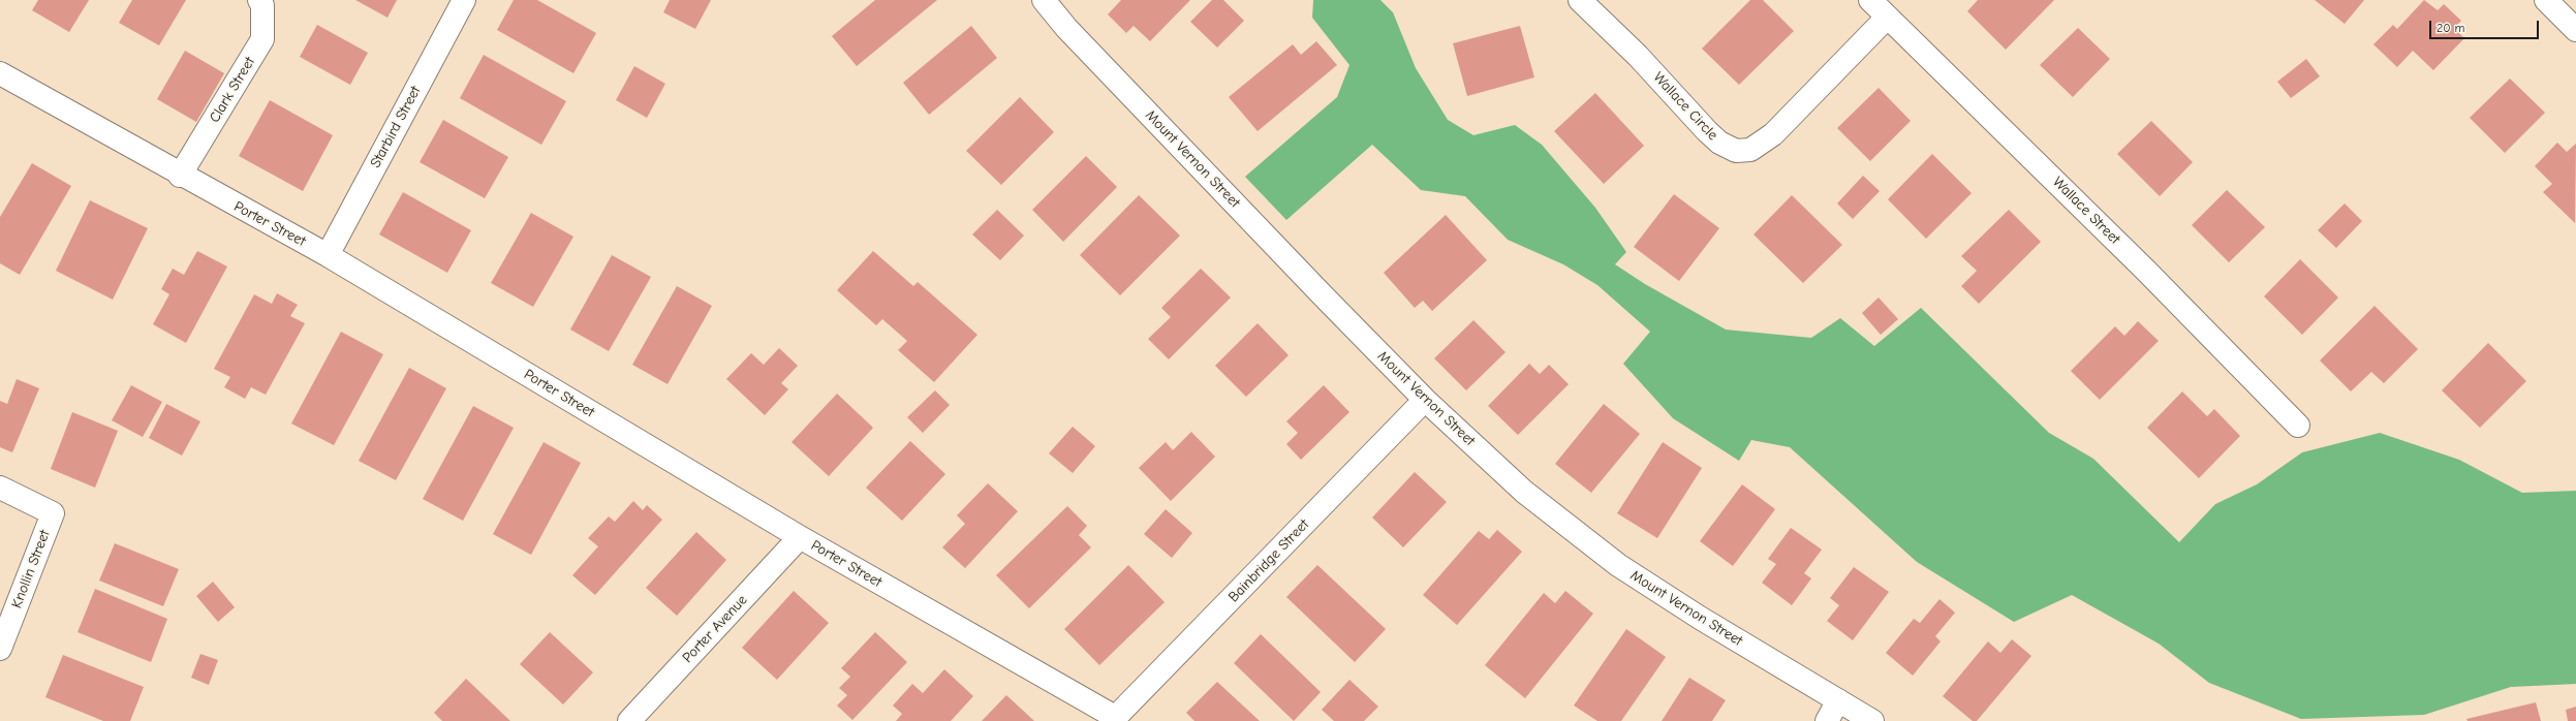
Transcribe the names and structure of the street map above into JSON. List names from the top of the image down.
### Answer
{
  "streets": {
    "street": [
      "Clark Street",
      "Wallace Circle",
      "Starbird Street",
      "Mount Vernon Street",
      "Wallace Street",
      "Porter Street",
      "Bainbridge Street",
      "Knollin Street",
      "Porter Avenue"
    ]
  },
  "crossings": [
    ["Clark Street", "Porter Street"],
    ["Wallace Circle", "Wallace Street"],
    ["Starbird Street", "Porter Street"],
    ["Mount Vernon Street", "Bainbridge Street"],
    ["Porter Street", "Bainbridge Street"],
    ["Porter Street", "Porter Avenue"]
  ],
  "scale_bar": "20 m"
}
